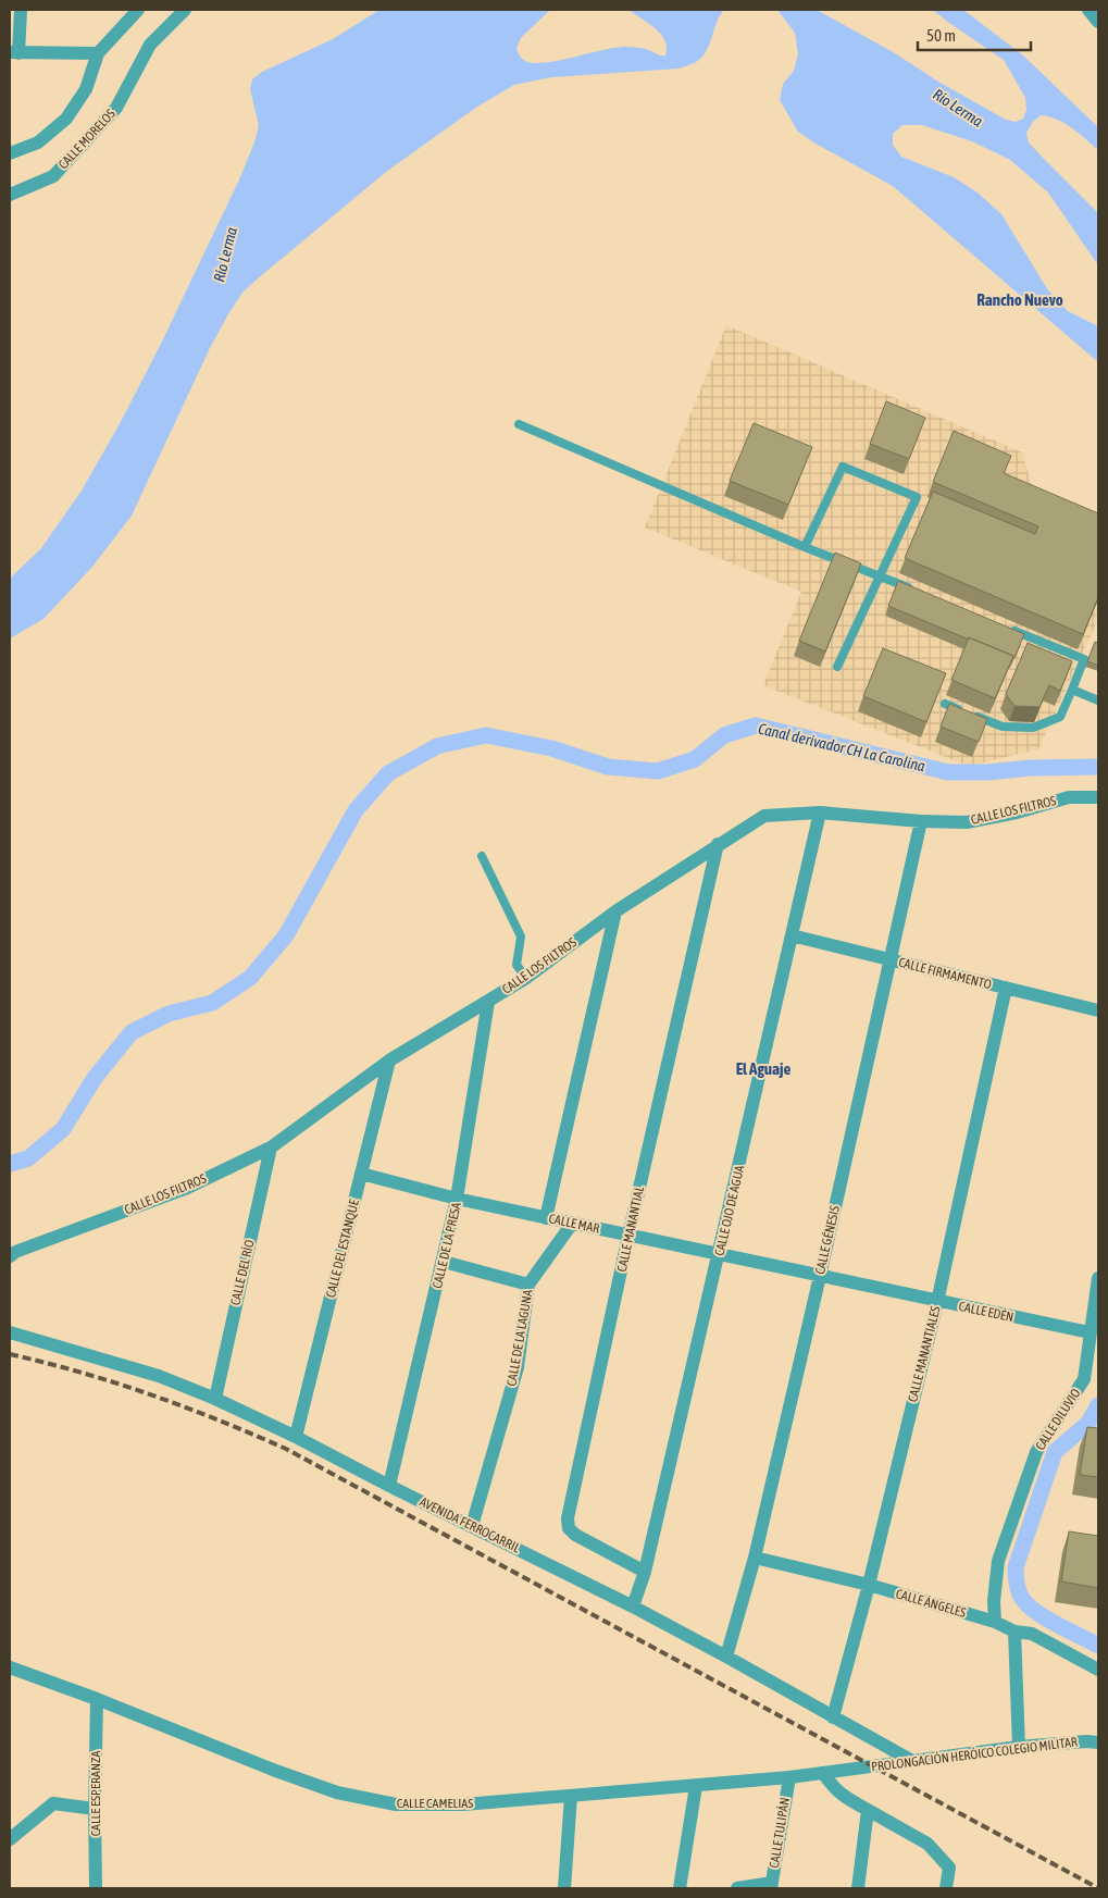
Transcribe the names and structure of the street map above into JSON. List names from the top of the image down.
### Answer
{
  "streets": {
    "street": [
      "CALLE MORELOS",
      "CALLE LOS FILTROS",
      "CALLE FIRMAMENTO",
      "CALLE OJO DE AGUA",
      "CALLE MAR",
      "CALLE MANANTIAL",
      "CALLE GÉNESIS",
      "CALLE DE LA PRESA",
      "CALLE DEL ESTANQUE",
      "CALLE DEL RÍO",
      "CALLE EDÉN",
      "CALLE DE LA LAGUNA",
      "CALLE MANANTIALES",
      "CALLE DILUVIO",
      "AVENIDA FERROCARRIL",
      "CALLE ÁNGELES",
      "PROLONGACIÓN HERÓICO COLEGIO MILITAR",
      "CALLE ESPERANZA",
      "CALLE CAMELIAS",
      "CALLE TULIPÁN"
    ]
  },
  "crossings": [
    ["CALLE LOS FILTROS", "CALLE OJO DE AGUA"],
    ["CALLE LOS FILTROS", "CALLE MANANTIAL"],
    ["CALLE LOS FILTROS", "CALLE GÉNESIS"],
    ["CALLE LOS FILTROS", "CALLE DE LA PRESA"],
    ["CALLE LOS FILTROS", "CALLE DEL ESTANQUE"],
    ["CALLE LOS FILTROS", "CALLE DEL RÍO"],
    ["CALLE FIRMAMENTO", "CALLE OJO DE AGUA"],
    ["CALLE FIRMAMENTO", "CALLE GÉNESIS"],
    ["CALLE FIRMAMENTO", "CALLE MANANTIALES"],
    ["CALLE OJO DE AGUA", "CALLE MAR"],
    ["CALLE OJO DE AGUA", "CALLE MANANTIAL"],
    ["CALLE OJO DE AGUA", "AVENIDA FERROCARRIL"],
    ["CALLE MAR", "CALLE MANANTIAL"],
    ["CALLE MAR", "CALLE GÉNESIS"],
    ["CALLE MAR", "CALLE DE LA PRESA"],
    ["CALLE MAR", "CALLE DEL ESTANQUE"],
    ["CALLE MAR", "CALLE EDÉN"],
    ["CALLE MAR", "CALLE DE LA LAGUNA"],
    ["CALLE GÉNESIS", "CALLE EDÉN"],
    ["CALLE GÉNESIS", "AVENIDA FERROCARRIL"],
    ["CALLE GÉNESIS", "CALLE ÁNGELES"],
    ["CALLE DE LA PRESA", "AVENIDA FERROCARRIL"],
    ["CALLE DEL ESTANQUE", "AVENIDA FERROCARRIL"],
    ["CALLE DEL RÍO", "AVENIDA FERROCARRIL"],
    ["CALLE EDÉN", "CALLE MANANTIALES"],
    ["CALLE EDÉN", "CALLE DILUVIO"],
    ["CALLE DE LA LAGUNA", "AVENIDA FERROCARRIL"],
    ["CALLE MANANTIALES", "AVENIDA FERROCARRIL"],
    ["CALLE MANANTIALES", "CALLE ÁNGELES"],
    ["CALLE DILUVIO", "CALLE ÁNGELES"],
    ["AVENIDA FERROCARRIL", "PROLONGACIÓN HERÓICO COLEGIO MILITAR"],
    ["PROLONGACIÓN HERÓICO COLEGIO MILITAR", "CALLE CAMELIAS"],
    ["CALLE ESPERANZA", "CALLE CAMELIAS"],
    ["CALLE CAMELIAS", "CALLE TULIPÁN"]
  ],
  "districts": ["Rancho Nuevo", "El Aguaje"],
  "water": ["Río Lerma", "Canal derivador CH La Carolina"],
  "scale_bar": "50 m"
}
